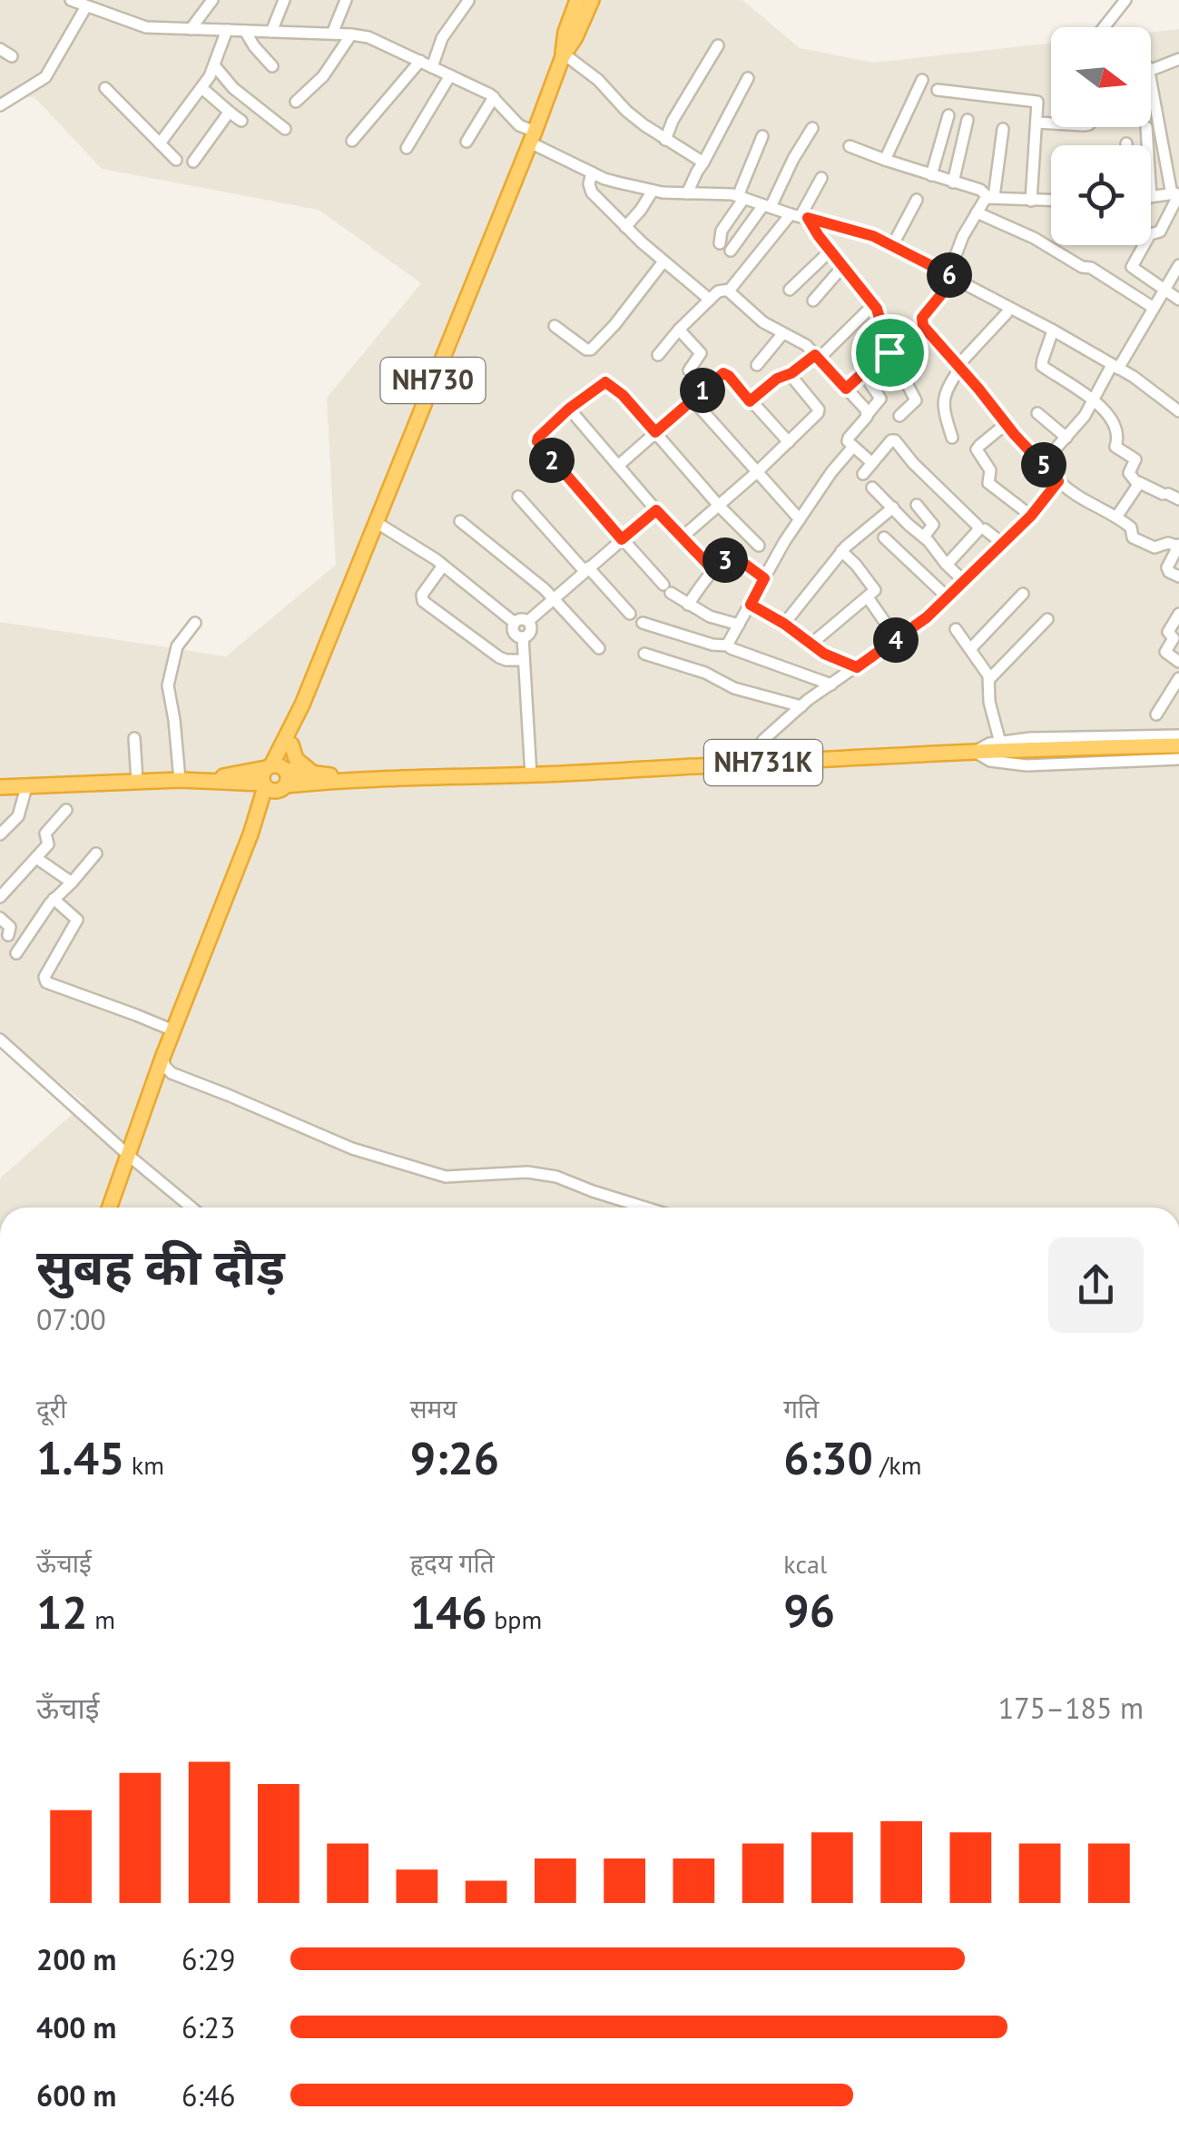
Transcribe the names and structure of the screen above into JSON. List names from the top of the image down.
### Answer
{
  "streets": {
    "highway": ["NH730", "NH731K"]
  },
  "crossings": [
    ["NH730", "NH731K"]
  ],
  "north": "right",
  "page": {
    "pins": [
      "6",
      "1",
      "2",
      "5",
      "3",
      "4"
    ],
    "heading": ["सुबह की दौड़", "07:00"],
    "stats": [
      ["दूरी", "1.45 km"],
      ["समय", "9:26"],
      ["गति", "6:30 /km"],
      ["ऊँचाई", "12 m"],
      ["हृदय गति", "146 bpm"],
      ["kcal", "96"]
    ],
    "chart": ["ऊँचाई", "175–185 m"],
    "list": [
      {
        "name": "200 m",
        "note": "6:29"
      },
      {
        "name": "400 m",
        "note": "6:23"
      },
      {
        "name": "600 m",
        "note": "6:46"
      }
    ]
  }
}
